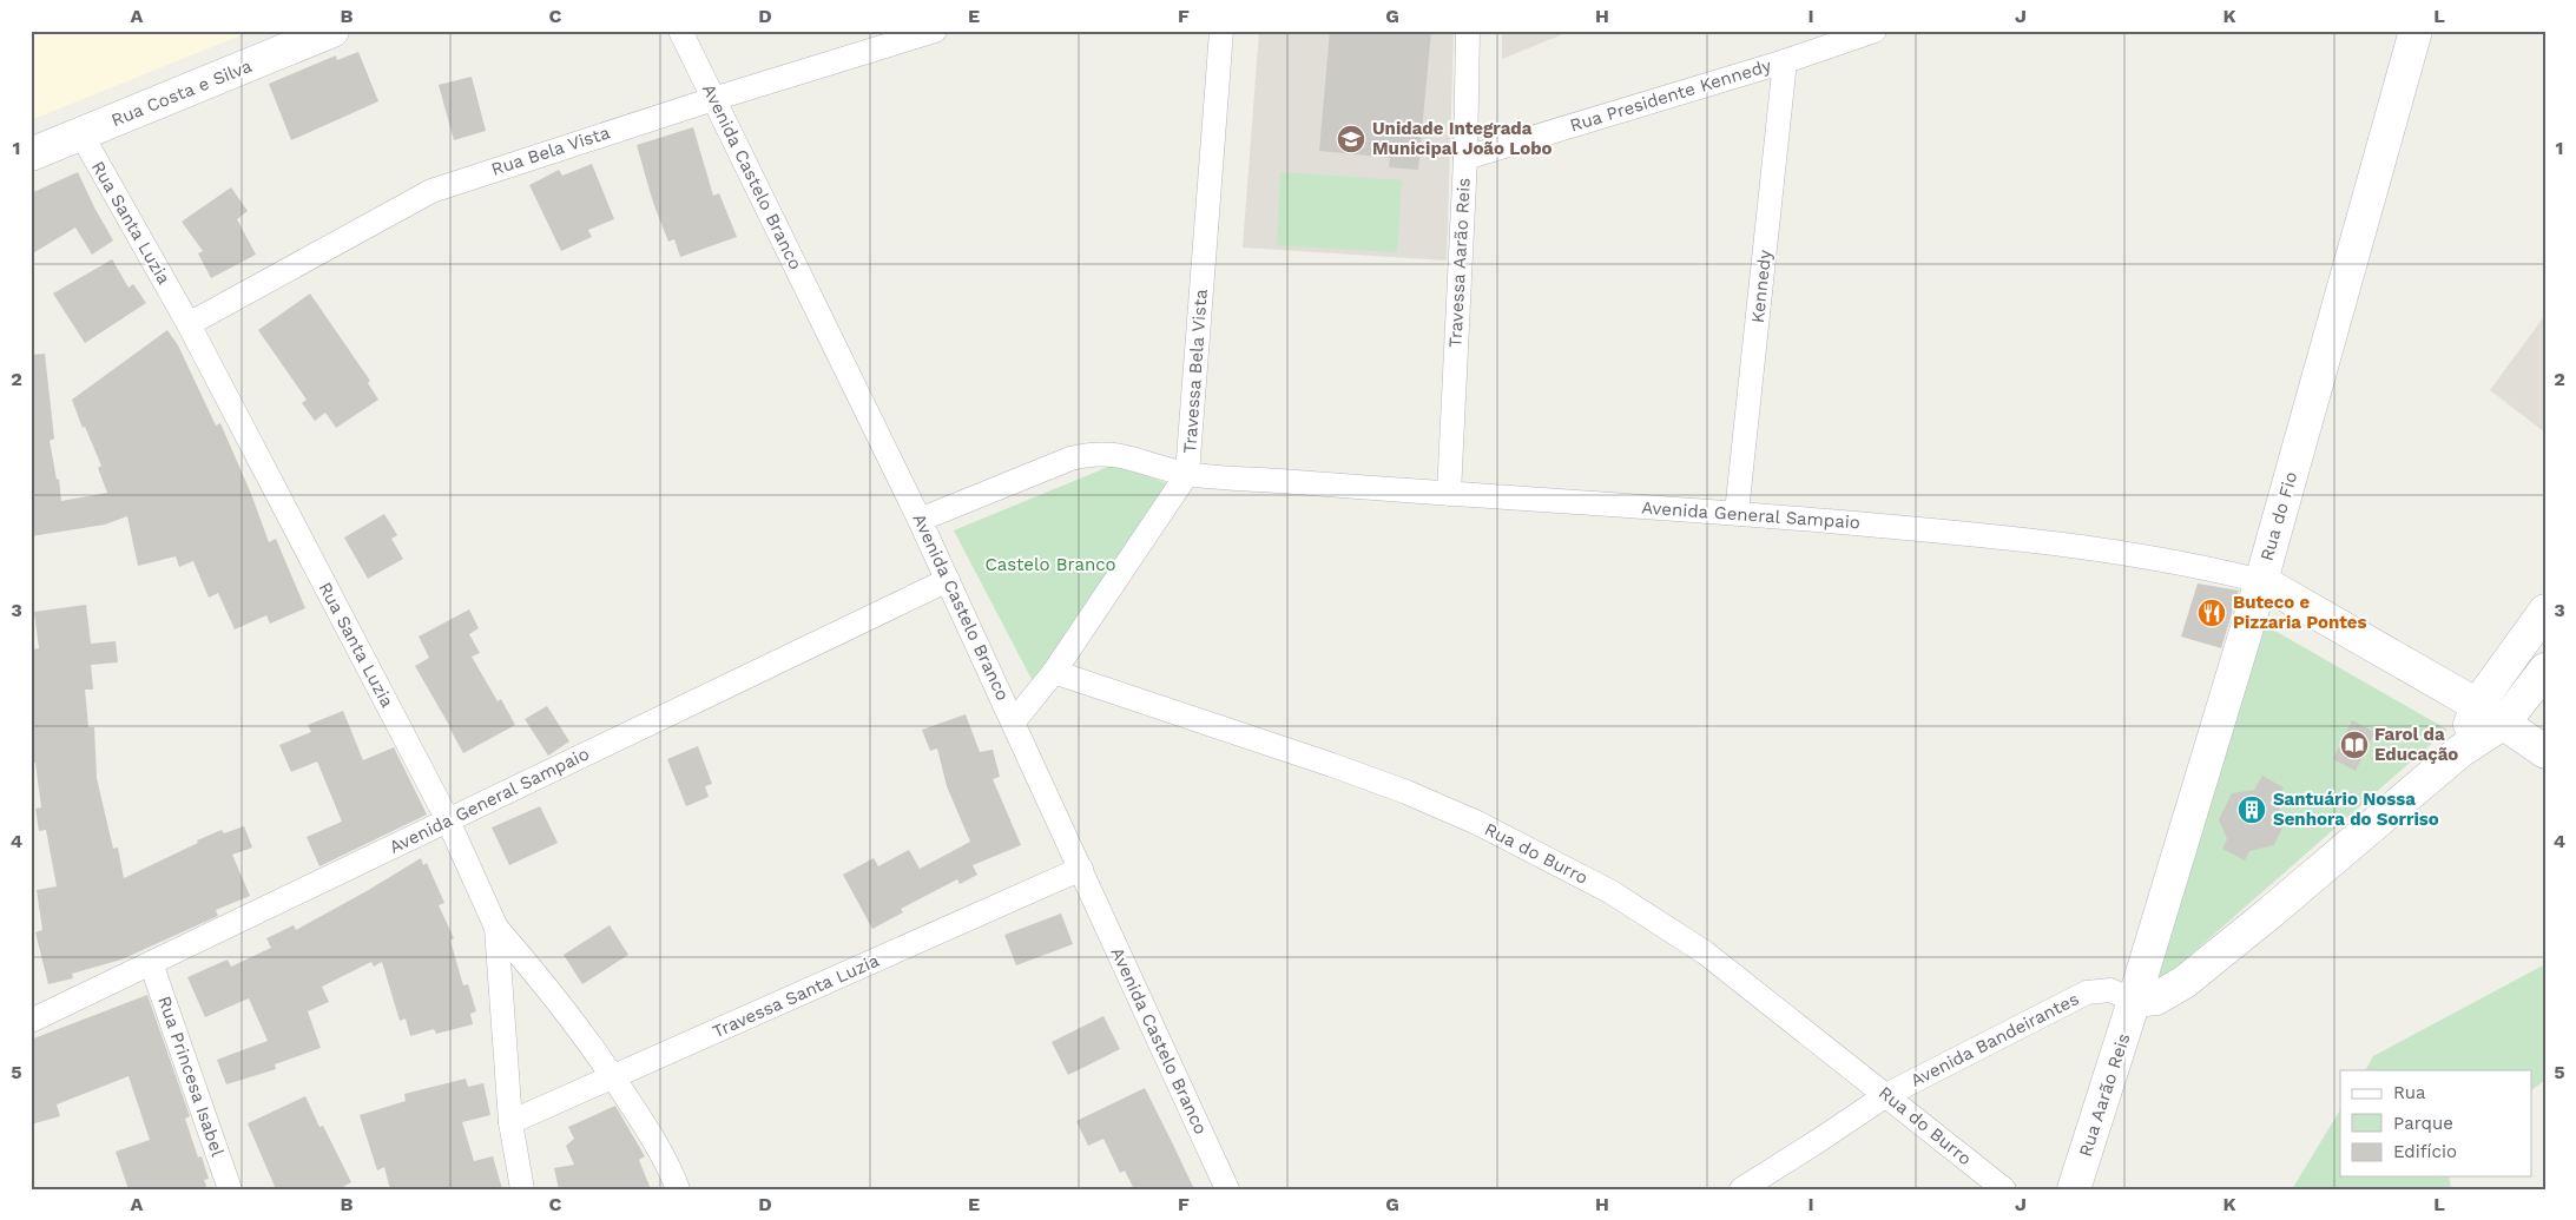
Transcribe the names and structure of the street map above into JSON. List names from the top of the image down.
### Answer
{
  "streets": {
    "street": [
      "Rua Costa e Silva",
      "Rua Presidente Kennedy",
      "Rua Bela Vista",
      "Avenida Castelo Branco",
      "Rua Santa Luzia",
      "Travessa Aarão Reis",
      "Kennedy",
      "Travessa Bela Vista",
      "Avenida General Sampaio",
      "Rua do Fio",
      "Rua do Burro",
      "Travessa Santa Luzia",
      "Avenida Bandeirantes",
      "Rua Princesa Isabel",
      "Rua Aarão Reis"
    ]
  },
  "crossings": [
    ["Rua Costa e Silva", "Rua Santa Luzia"],
    ["Rua Presidente Kennedy", "Travessa Aarão Reis"],
    ["Rua Presidente Kennedy", "Kennedy"],
    ["Rua Bela Vista", "Avenida Castelo Branco"],
    ["Rua Bela Vista", "Rua Santa Luzia"],
    ["Avenida Castelo Branco", "Avenida General Sampaio"],
    ["Avenida Castelo Branco", "Travessa Santa Luzia"],
    ["Rua Santa Luzia", "Avenida General Sampaio"],
    ["Rua Santa Luzia", "Travessa Santa Luzia"],
    ["Travessa Aarão Reis", "Avenida General Sampaio"],
    ["Kennedy", "Avenida General Sampaio"],
    ["Travessa Bela Vista", "Avenida General Sampaio"],
    ["Travessa Bela Vista", "Rua do Burro"],
    ["Avenida General Sampaio", "Rua do Fio"],
    ["Avenida General Sampaio", "Rua Princesa Isabel"],
    ["Rua do Fio", "Avenida Bandeirantes"],
    ["Rua do Fio", "Rua Aarão Reis"],
    ["Rua do Burro", "Avenida Bandeirantes"],
    ["Avenida Bandeirantes", "Rua Aarão Reis"]
  ],
  "parks": ["Castelo Branco"],
  "places": {
    "school or university": ["Unidade Integrada Municipal João Lobo"],
    "restaurant": ["Buteco e Pizzaria Pontes"],
    "library": ["Farol da Educação"],
    "building": ["Santuário Nossa Senhora do Sorriso"]
  },
  "legend": ["Rua", "Parque", "Edifício"],
  "grid": {
    "columns": [
      "A",
      "B",
      "C",
      "D",
      "E",
      "F",
      "G",
      "H",
      "I",
      "J",
      "K",
      "L"
    ],
    "rows": [
      "1",
      "2",
      "3",
      "4",
      "5"
    ]
  }
}
